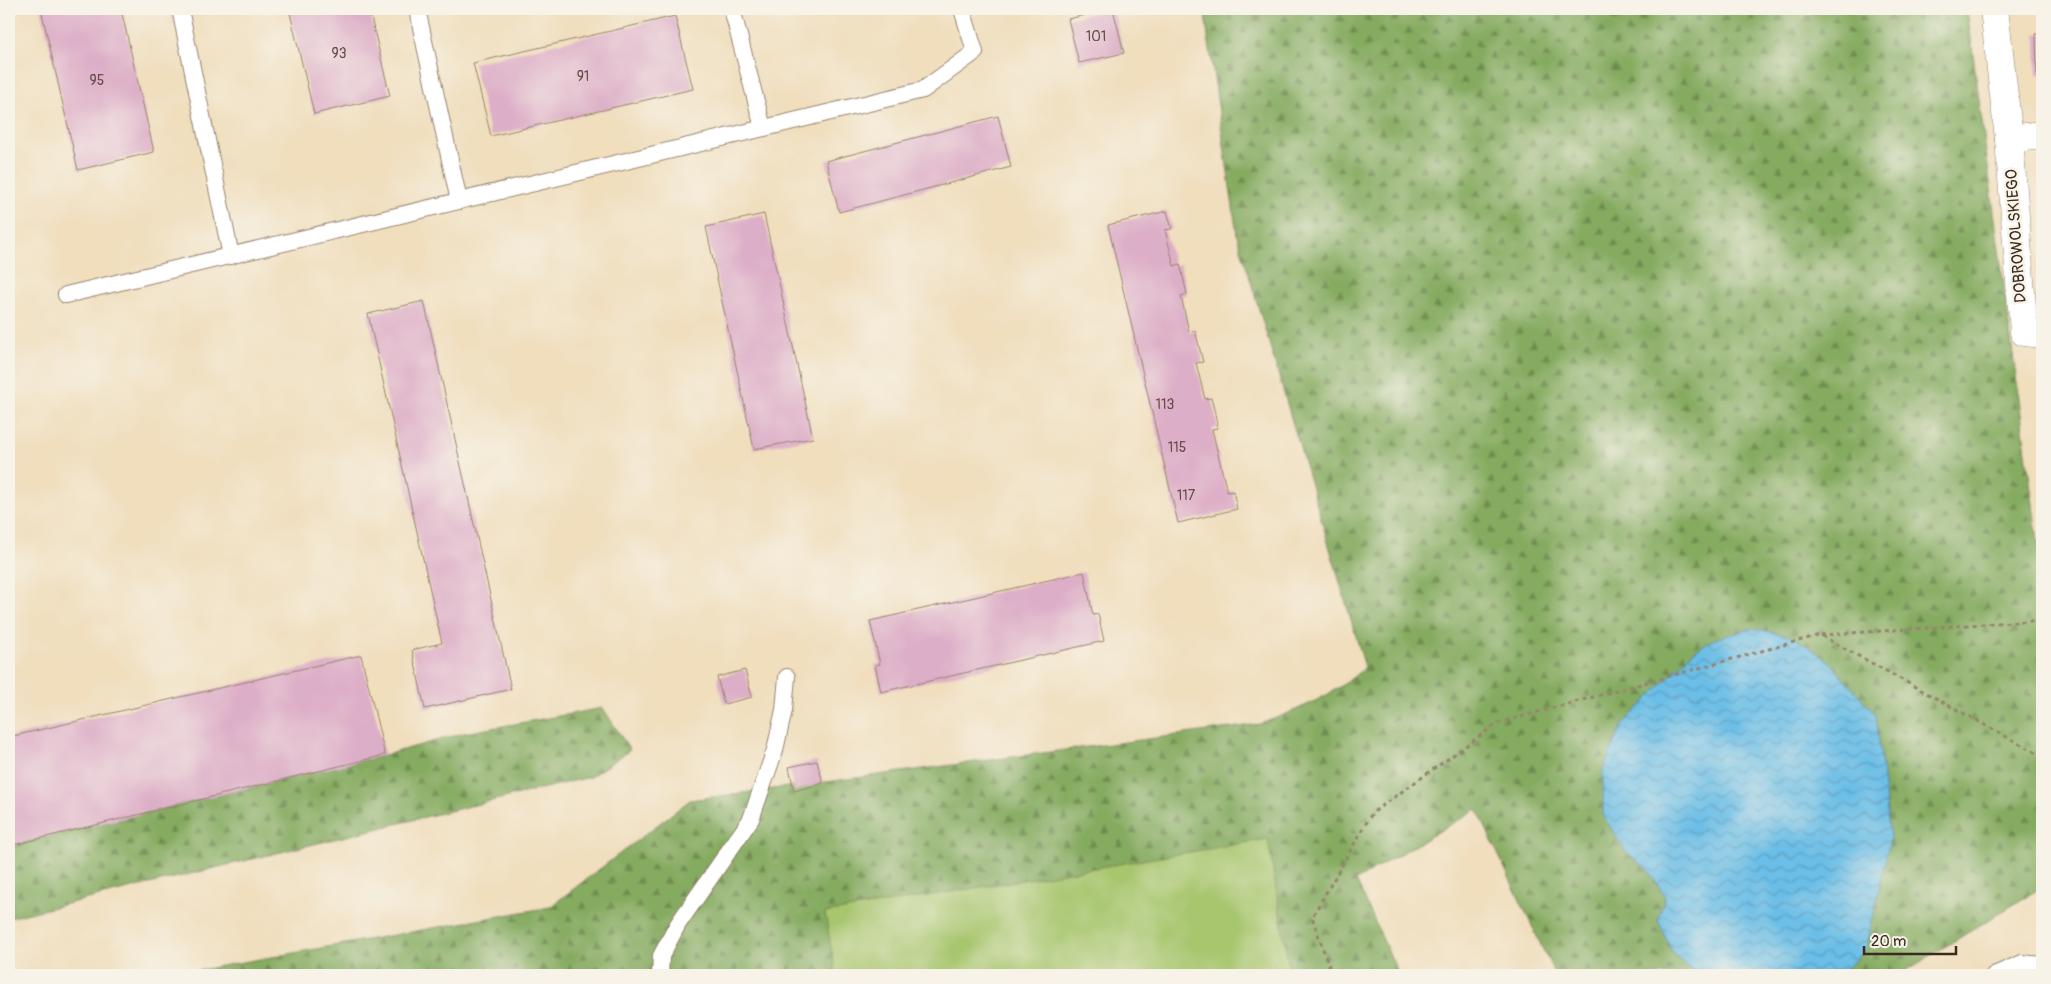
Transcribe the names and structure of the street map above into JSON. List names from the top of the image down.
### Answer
{
  "streets": {
    "street": ["DOBROWOLSKIEGO"]
  },
  "house_numbers": [
    "101",
    "93",
    "91",
    "95",
    "113",
    "115",
    "117"
  ],
  "scale_bar": "20 m"
}
